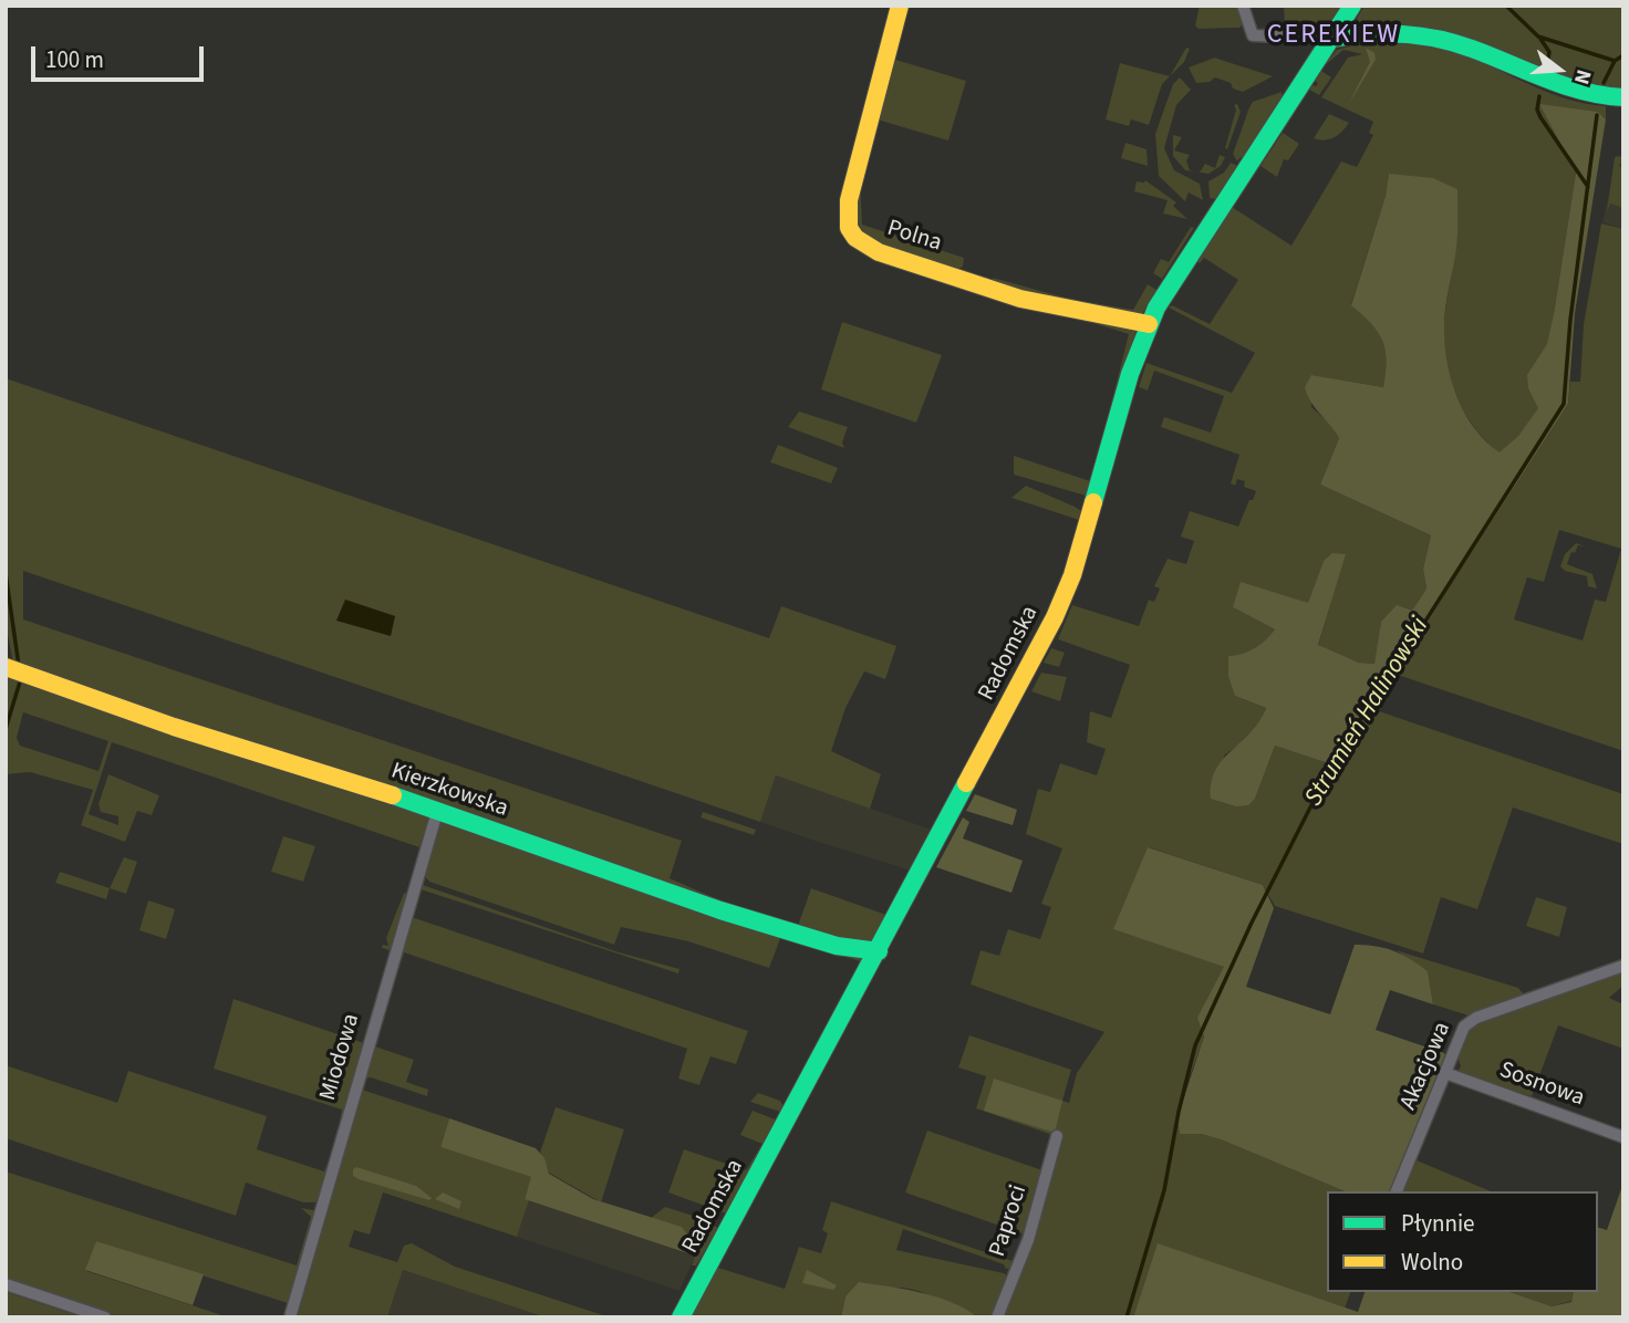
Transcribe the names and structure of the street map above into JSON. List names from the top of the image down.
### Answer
{
  "streets": {
    "street": [
      "Polna",
      "Radomska",
      "Kierzkowska",
      "Miodowa",
      "Akacjowa",
      "Sosnowa",
      "Paproci"
    ]
  },
  "crossings": [
    ["Polna", "Radomska"],
    ["Radomska", "Kierzkowska"],
    ["Kierzkowska", "Miodowa"],
    ["Akacjowa", "Sosnowa"]
  ],
  "districts": ["CEREKIEW"],
  "water": ["Strumień Halinowski"],
  "legend": ["Płynnie", "Wolno"],
  "scale_bar": "100 m",
  "north": "right"
}
